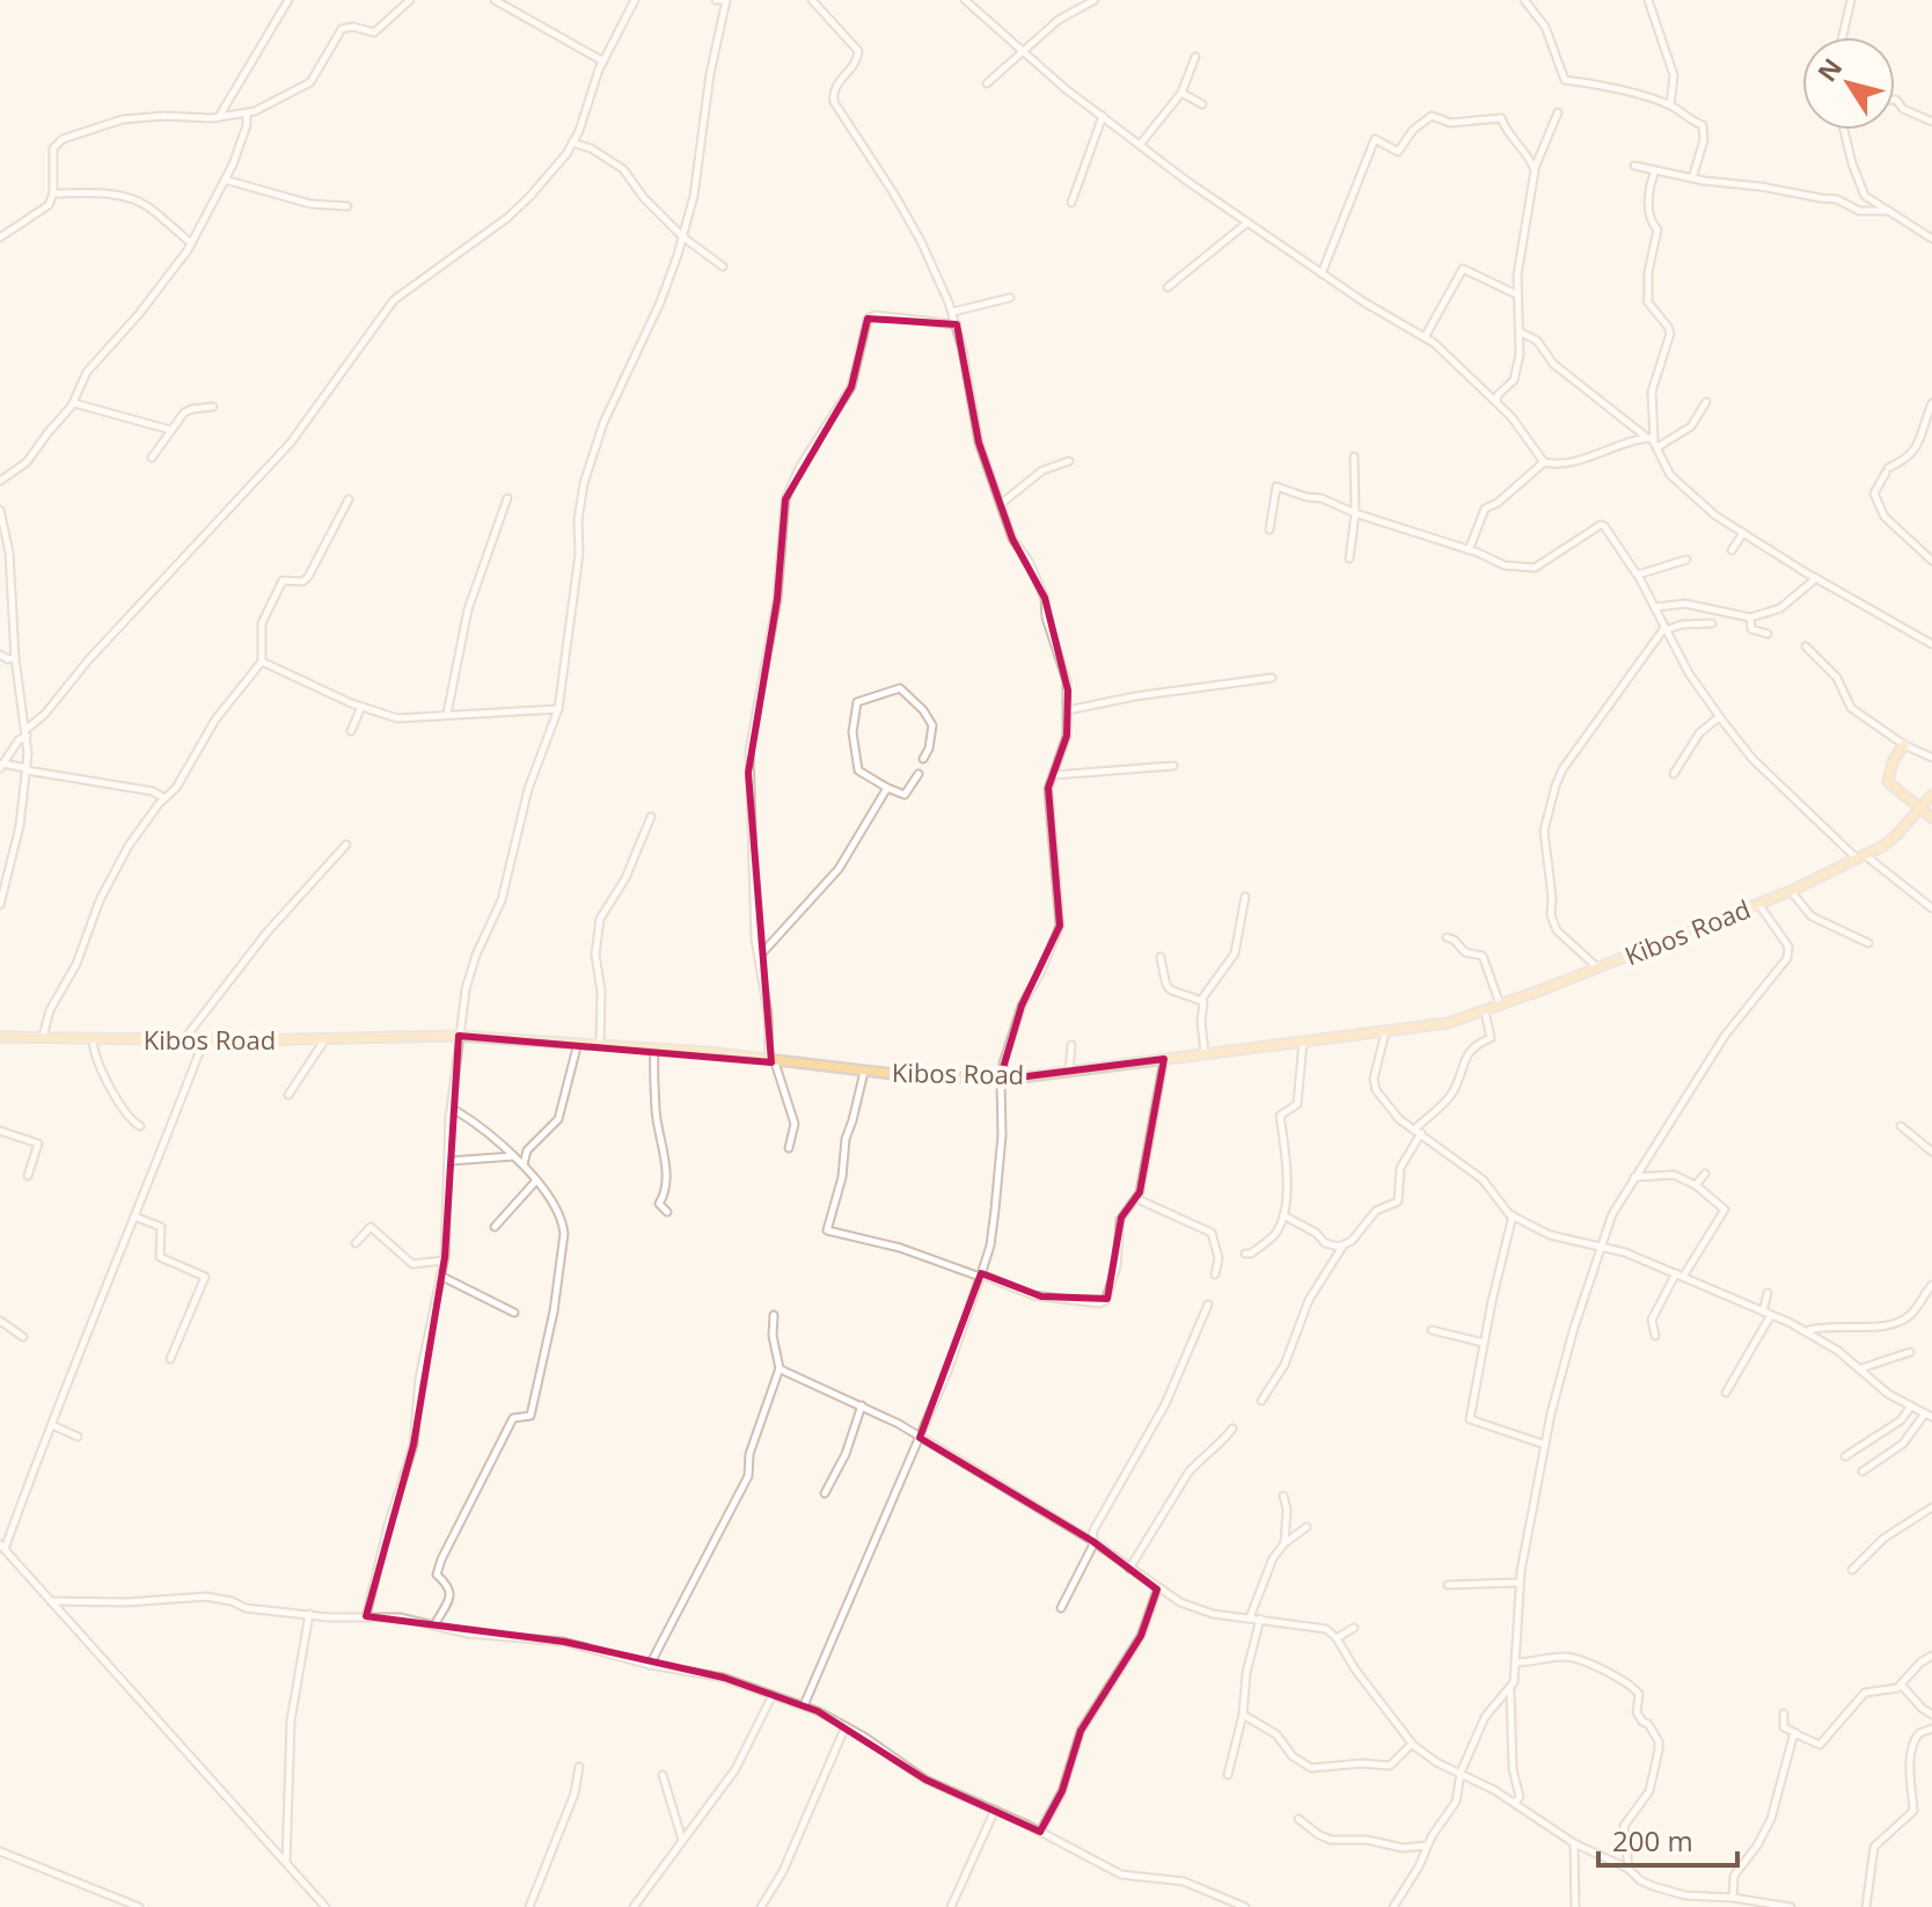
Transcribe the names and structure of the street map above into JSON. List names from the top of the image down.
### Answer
{
  "streets": {
    "main road": ["Kibos Road"]
  },
  "scale_bar": "200 m",
  "north": "top left"
}
